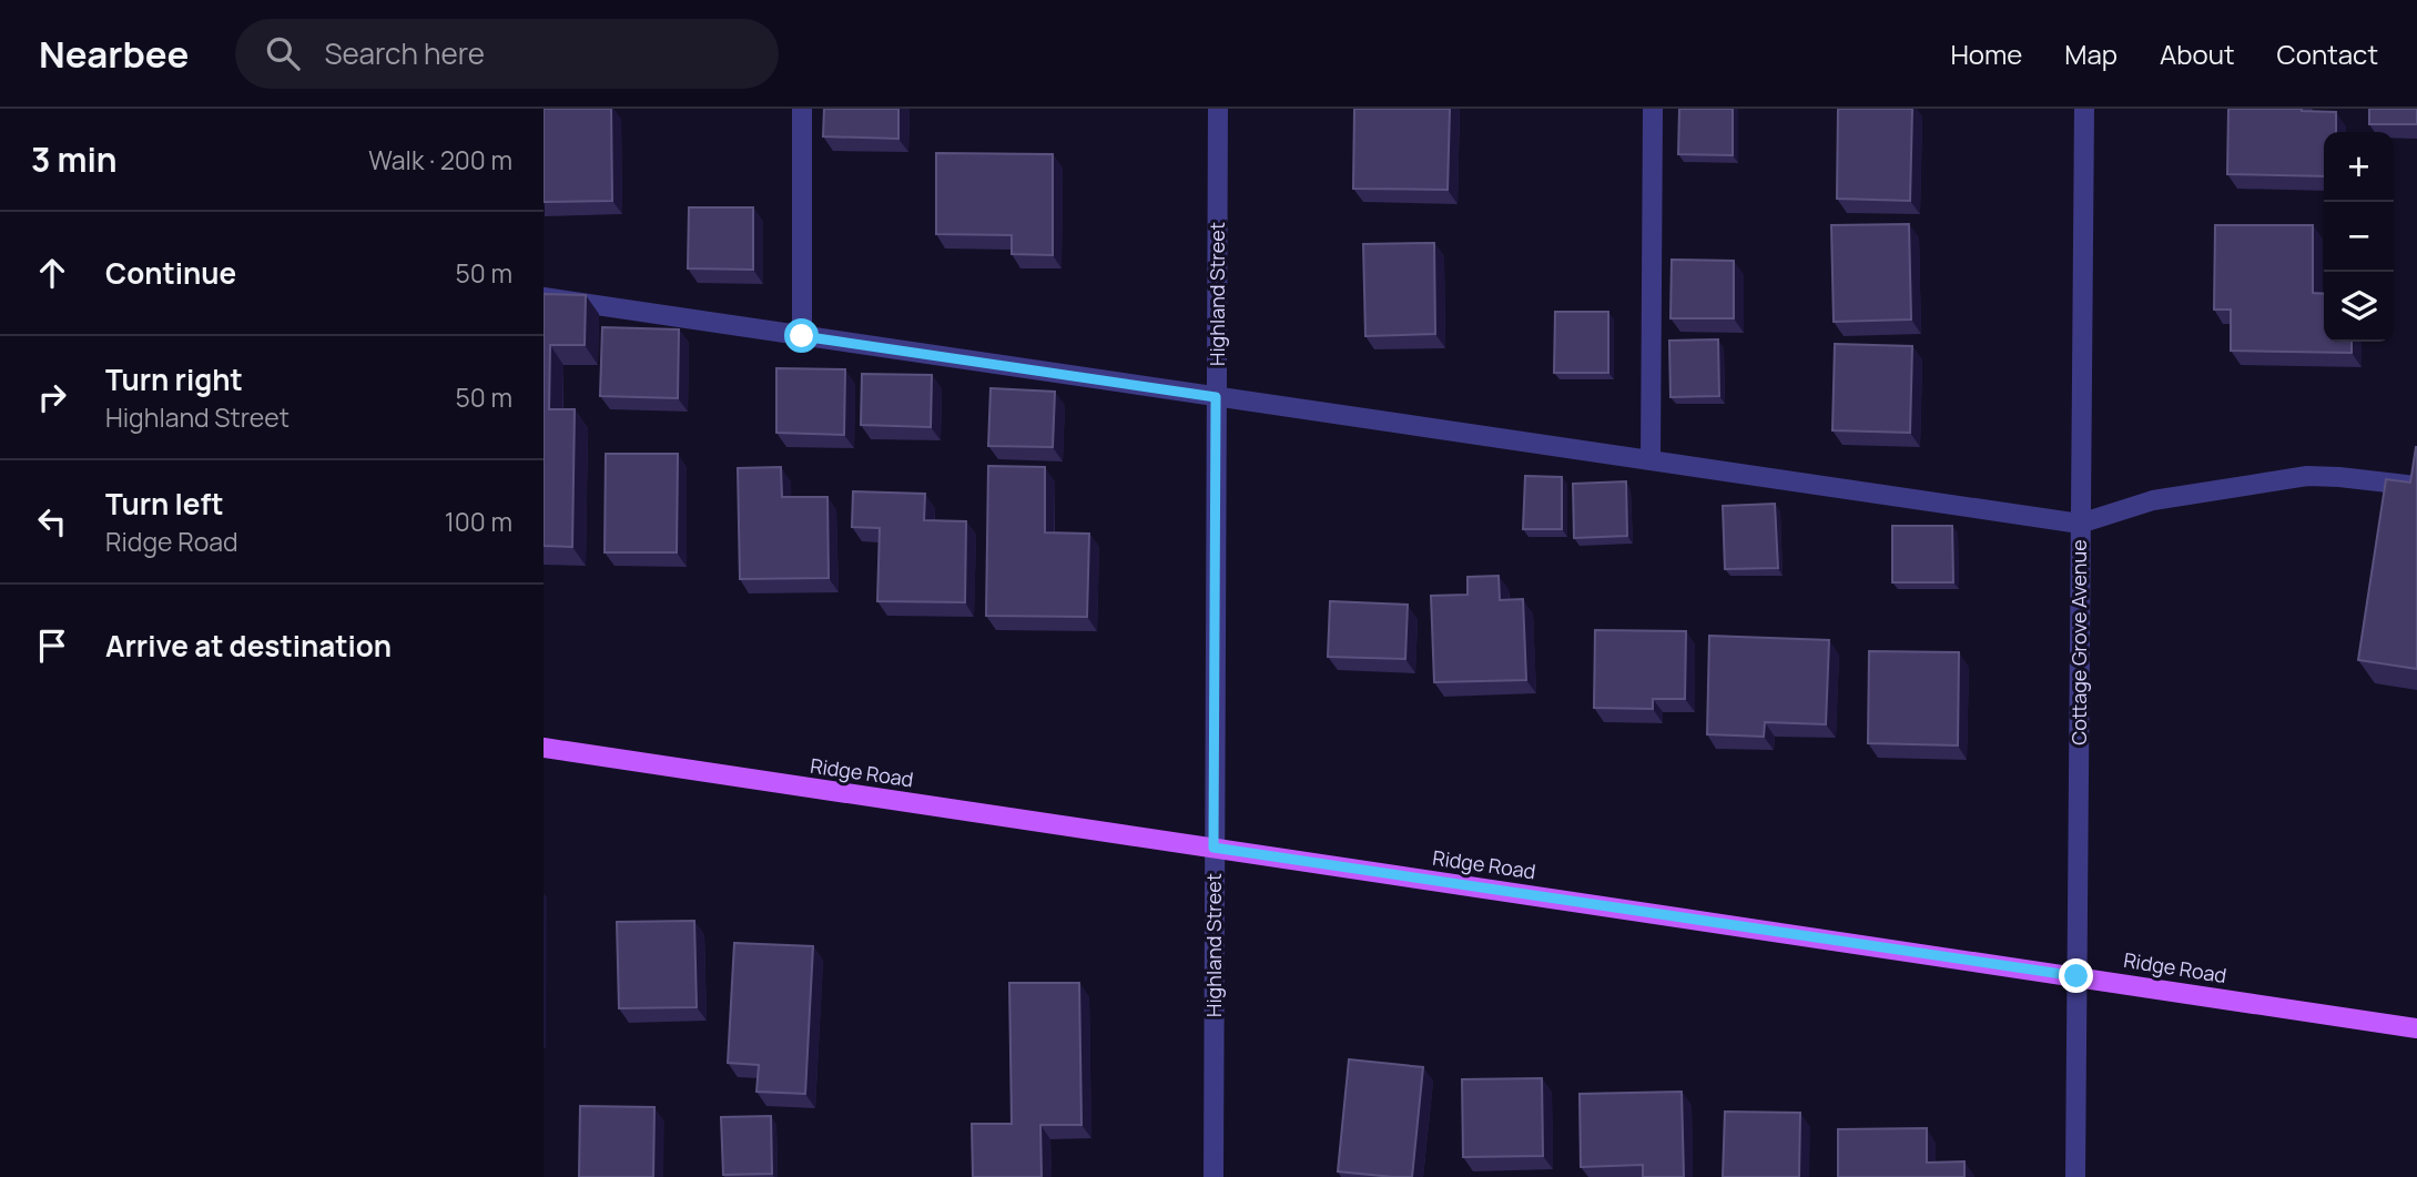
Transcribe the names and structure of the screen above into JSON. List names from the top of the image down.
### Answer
{
  "streets": {
    "main road": ["Ridge Road"],
    "street": ["Highland Street", "Cottage Grove Avenue"]
  },
  "crossings": [
    ["Highland Street", "Ridge Road"],
    ["Cottage Grove Avenue", "Ridge Road"]
  ],
  "page": {
    "header": "Nearbee",
    "search": "Search here",
    "nav": [
      "Home",
      "Map",
      "About",
      "Contact"
    ],
    "heading": ["3 min", "Walk · 200 m"],
    "map_buttons": ["+", "−"],
    "list": [
      ["Continue", "50 m"],
      ["Turn right", "Highland Street", "50 m"],
      ["Turn left", "Ridge Road", "100 m"],
      "Arrive at destination"
    ]
  }
}
